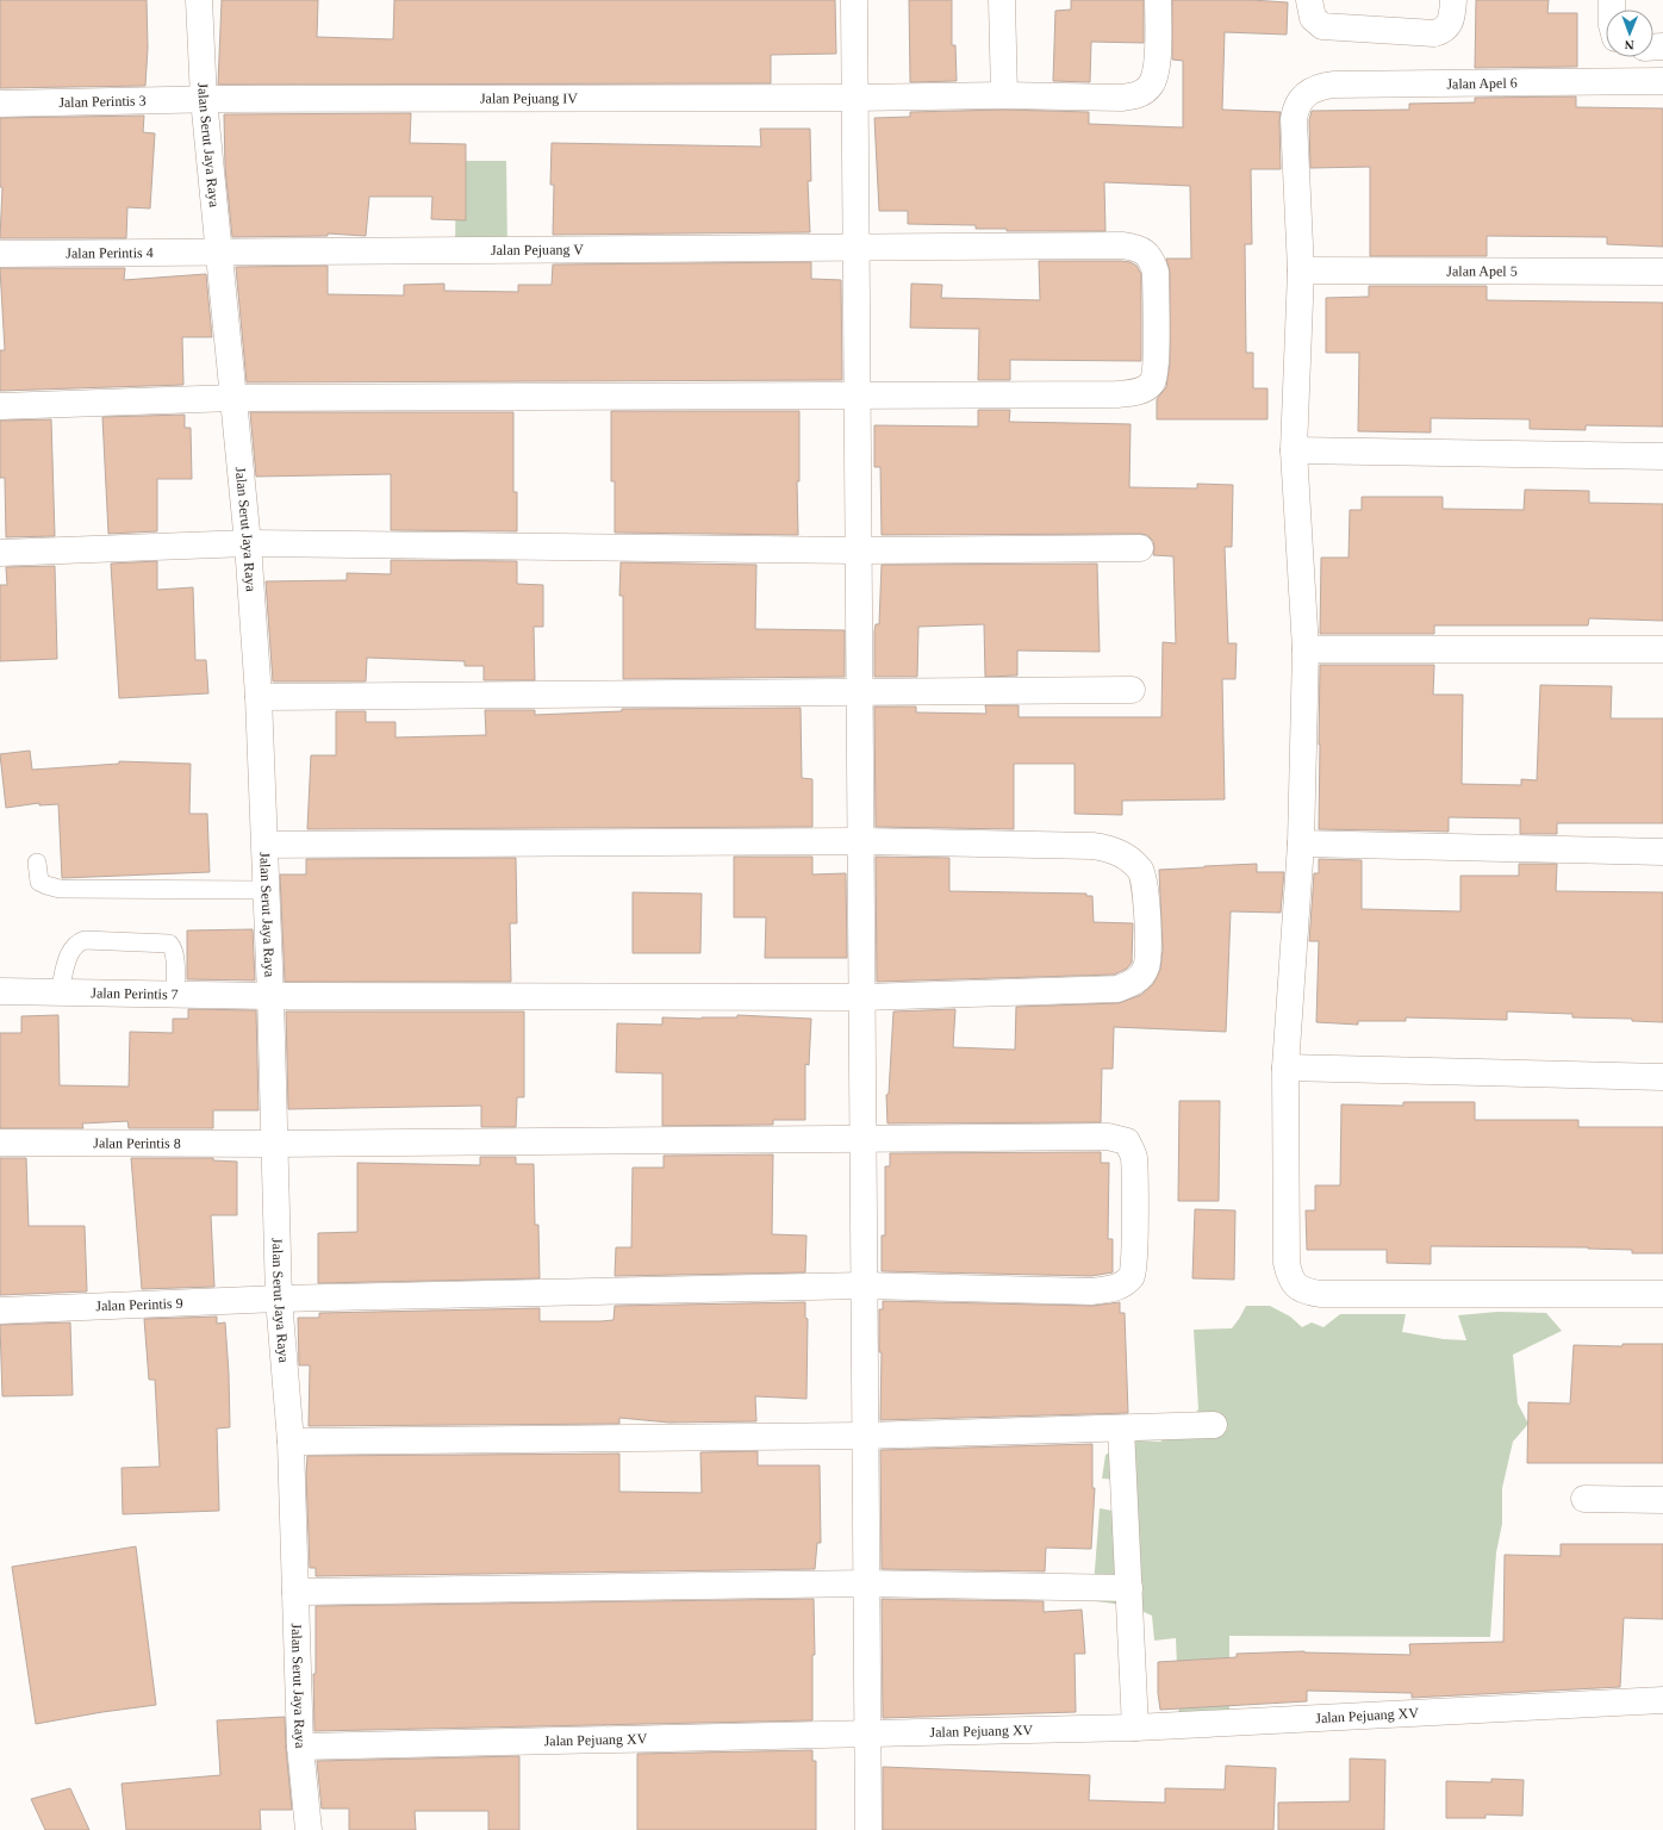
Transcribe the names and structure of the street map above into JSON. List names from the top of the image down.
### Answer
{
  "streets": {
    "street": [
      "Jalan Apel 6",
      "Jalan Pejuang IV",
      "Jalan Perintis 3",
      "Jalan Serut Jaya Raya",
      "Jalan Pejuang V",
      "Jalan Perintis 4",
      "Jalan Apel 5",
      "Jalan Perintis 7",
      "Jalan Perintis 8",
      "Jalan Perintis 9",
      "Jalan Pejuang XV"
    ]
  },
  "crossings": [
    ["Jalan Apel 6", "Jalan Apel 5"],
    ["Jalan Pejuang IV", "Jalan Perintis 3"],
    ["Jalan Pejuang IV", "Jalan Serut Jaya Raya"],
    ["Jalan Perintis 3", "Jalan Serut Jaya Raya"],
    ["Jalan Serut Jaya Raya", "Jalan Pejuang V"],
    ["Jalan Serut Jaya Raya", "Jalan Perintis 4"],
    ["Jalan Serut Jaya Raya", "Jalan Perintis 7"],
    ["Jalan Serut Jaya Raya", "Jalan Perintis 8"],
    ["Jalan Serut Jaya Raya", "Jalan Perintis 9"],
    ["Jalan Serut Jaya Raya", "Jalan Pejuang XV"],
    ["Jalan Pejuang V", "Jalan Perintis 4"],
    ["Jalan Perintis 8", "Jalan Perintis 9"]
  ],
  "north": "bottom"
}
